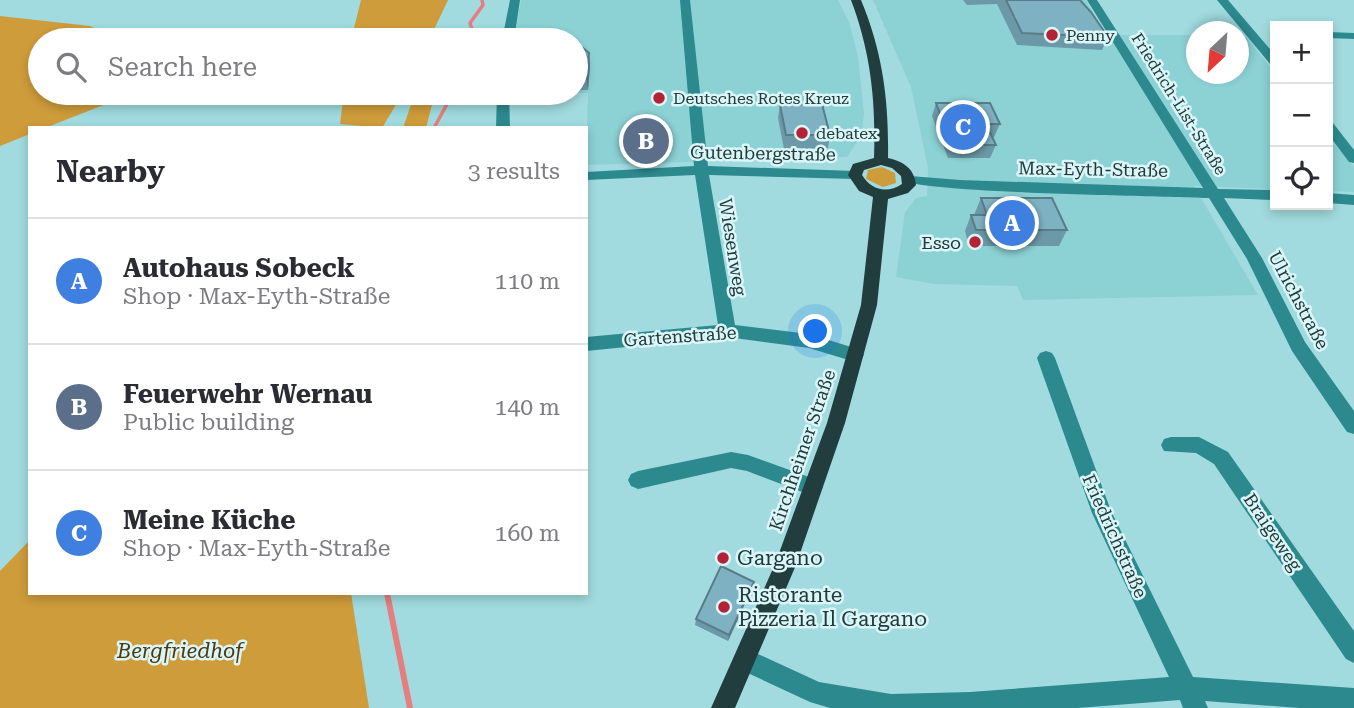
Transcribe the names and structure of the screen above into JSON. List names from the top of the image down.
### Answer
{
  "streets": {
    "main road": ["Kirchheimer Straße"],
    "street": [
      "Friedrich-List-Straße",
      "Gutenbergstraße",
      "Max-Eyth-Straße",
      "Wiesenweg",
      "Ulrichstraße",
      "Gartenstraße",
      "Braigeweg",
      "Friedrichstraße"
    ]
  },
  "crossings": [
    ["Friedrich-List-Straße", "Max-Eyth-Straße"],
    ["Friedrich-List-Straße", "Ulrichstraße"],
    ["Gutenbergstraße", "Max-Eyth-Straße"],
    ["Gutenbergstraße", "Wiesenweg"],
    ["Gutenbergstraße", "Kirchheimer Straße"],
    ["Max-Eyth-Straße", "Ulrichstraße"],
    ["Max-Eyth-Straße", "Kirchheimer Straße"],
    ["Wiesenweg", "Gartenstraße"],
    ["Gartenstraße", "Kirchheimer Straße"]
  ],
  "parks": ["Bergfriedhof"],
  "places": [
    "Penny",
    "Deutsches Rotes Kreuz",
    "debatex",
    "Esso",
    "Gargano",
    "Ristorante Pizzeria Il Gargano"
  ],
  "north": "bottom left",
  "page": {
    "map_buttons": ["+", "−"],
    "search": "Search here",
    "pins": ["C", "B", "A"],
    "heading": ["Nearby", "3 results"],
    "list": [
      {
        "mark": "A",
        "name": "Autohaus Sobeck",
        "note": "Shop · Max-Eyth-Straße",
        "value": "110 m"
      },
      {
        "mark": "B",
        "name": "Feuerwehr Wernau",
        "note": "Public building",
        "value": "140 m"
      },
      {
        "mark": "C",
        "name": "Meine Küche",
        "note": "Shop · Max-Eyth-Straße",
        "value": "160 m"
      }
    ]
  }
}
